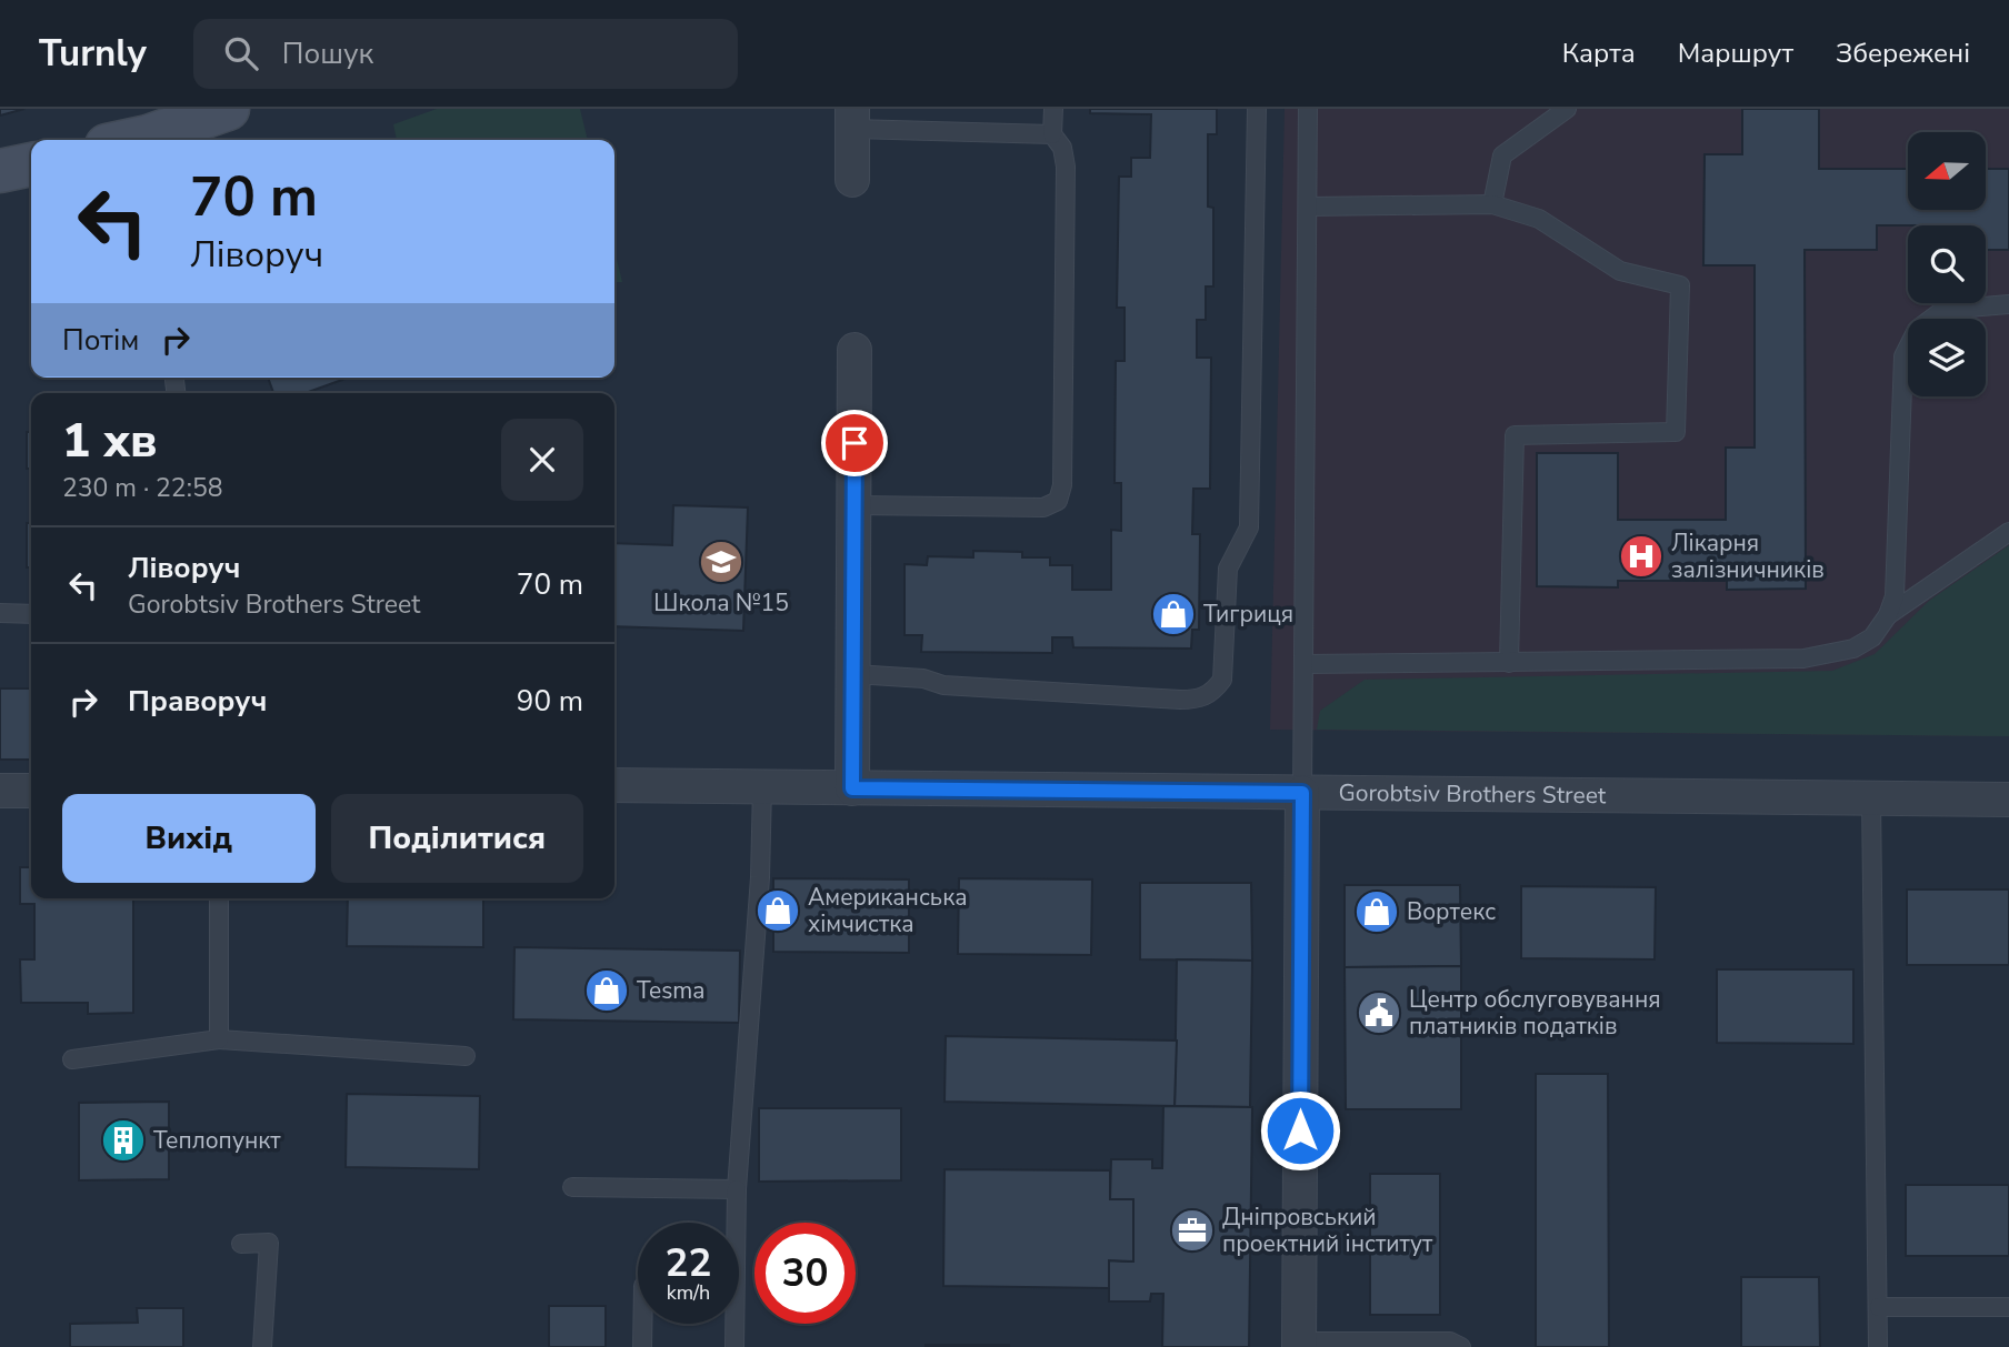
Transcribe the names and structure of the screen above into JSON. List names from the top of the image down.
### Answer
{
  "streets": {
    "street": ["Gorobtsiv Brothers Street"]
  },
  "places": {
    "hospital": ["Лікарня залізничників"],
    "school or university": ["Школа №15"],
    "shop": [
      "Тигриця",
      "Американська хімчистка",
      "Вортекс",
      "Tesma"
    ],
    "public building": ["Центр обслуговування платників податків"],
    "building": ["Теплопункт"],
    "office": ["Дніпровський проектний інститут"]
  },
  "north": "left",
  "page": {
    "header": "Turnly",
    "search": "Пошук",
    "nav": ["Карта", "Маршрут", "Збережені"],
    "turn": ["70 m", "Ліворуч"],
    "then": "Потім",
    "heading": ["1 хв", "230 m · 22:58"],
    "list": [
      {
        "name": "Ліворуч",
        "note": "Gorobtsiv Brothers Street",
        "value": "70 m"
      },
      {
        "name": "Праворуч",
        "value": "90 m"
      }
    ],
    "buttons": ["Вихід", "Поділитися"],
    "speed": "22 km/h",
    "limit": "30"
  }
}
